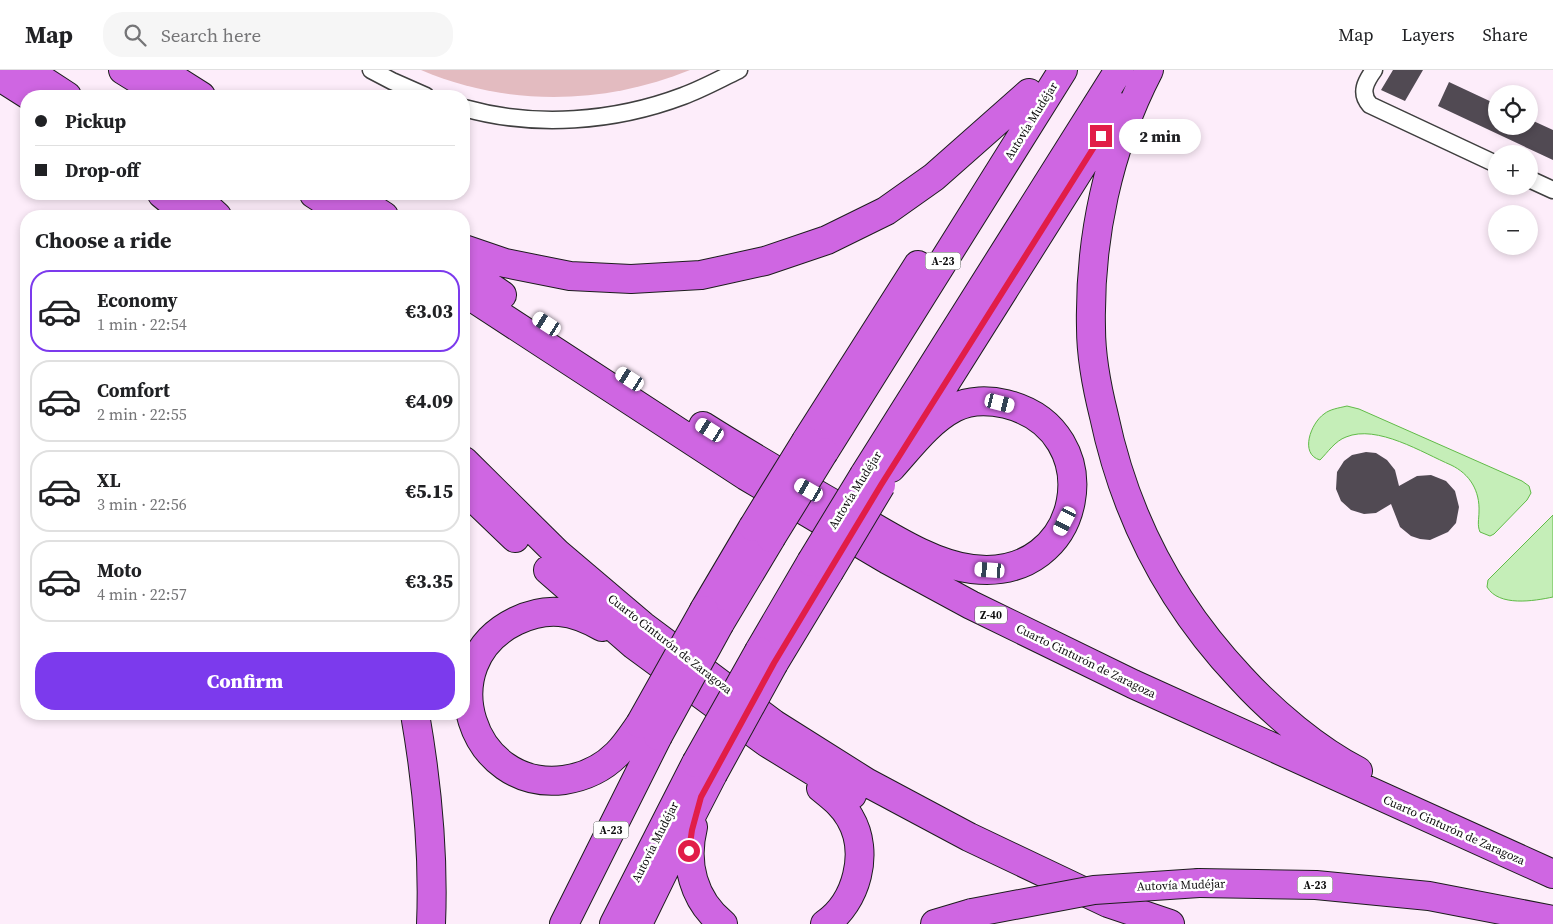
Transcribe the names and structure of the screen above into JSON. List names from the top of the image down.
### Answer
{
  "streets": {
    "highway": [
      "Autovía Mudéjar",
      "A-23",
      "Z-40",
      "Cuarto Cinturón de Zaragoza"
    ]
  },
  "page": {
    "header": "Map",
    "search": "Search here",
    "nav": ["Map", "Layers", "Share"],
    "map_buttons": ["+", "−"],
    "banner": ["Pickup", "Drop-off"],
    "bubble": "2 min",
    "heading": "Choose a ride",
    "list": [
      {
        "name": "Economy",
        "note": "1 min · 22:54",
        "value": "€3.03"
      },
      {
        "name": "Comfort",
        "note": "2 min · 22:55",
        "value": "€4.09"
      },
      {
        "name": "XL",
        "note": "3 min · 22:56",
        "value": "€5.15"
      },
      {
        "name": "Moto",
        "note": "4 min · 22:57",
        "value": "€3.35"
      }
    ],
    "buttons": "Confirm"
  }
}
